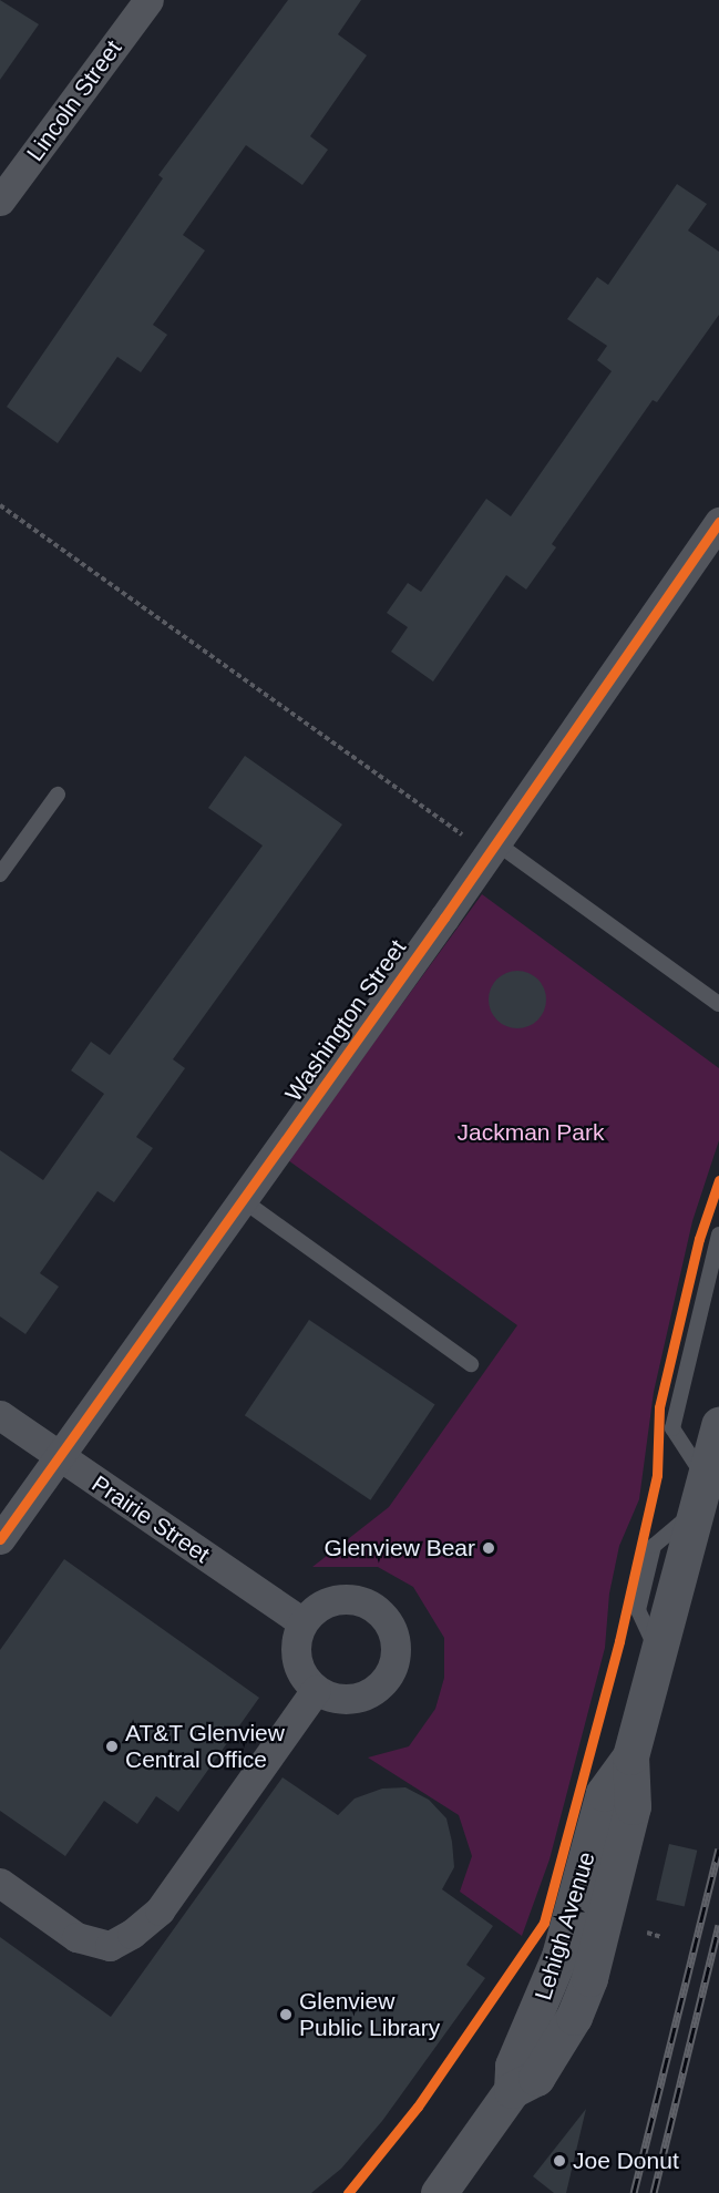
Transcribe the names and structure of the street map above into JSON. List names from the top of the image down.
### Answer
{
  "streets": {
    "street": [
      "Lincoln Street",
      "Washington Street",
      "Prairie Street",
      "Lehigh Avenue"
    ]
  },
  "crossings": [
    ["Washington Street", "Prairie Street"]
  ],
  "parks": ["Jackman Park"],
  "places": [
    "Glenview Bear",
    "AT&T Glenview Central Office",
    "Glenview Public Library",
    "Joe Donut"
  ]
}
